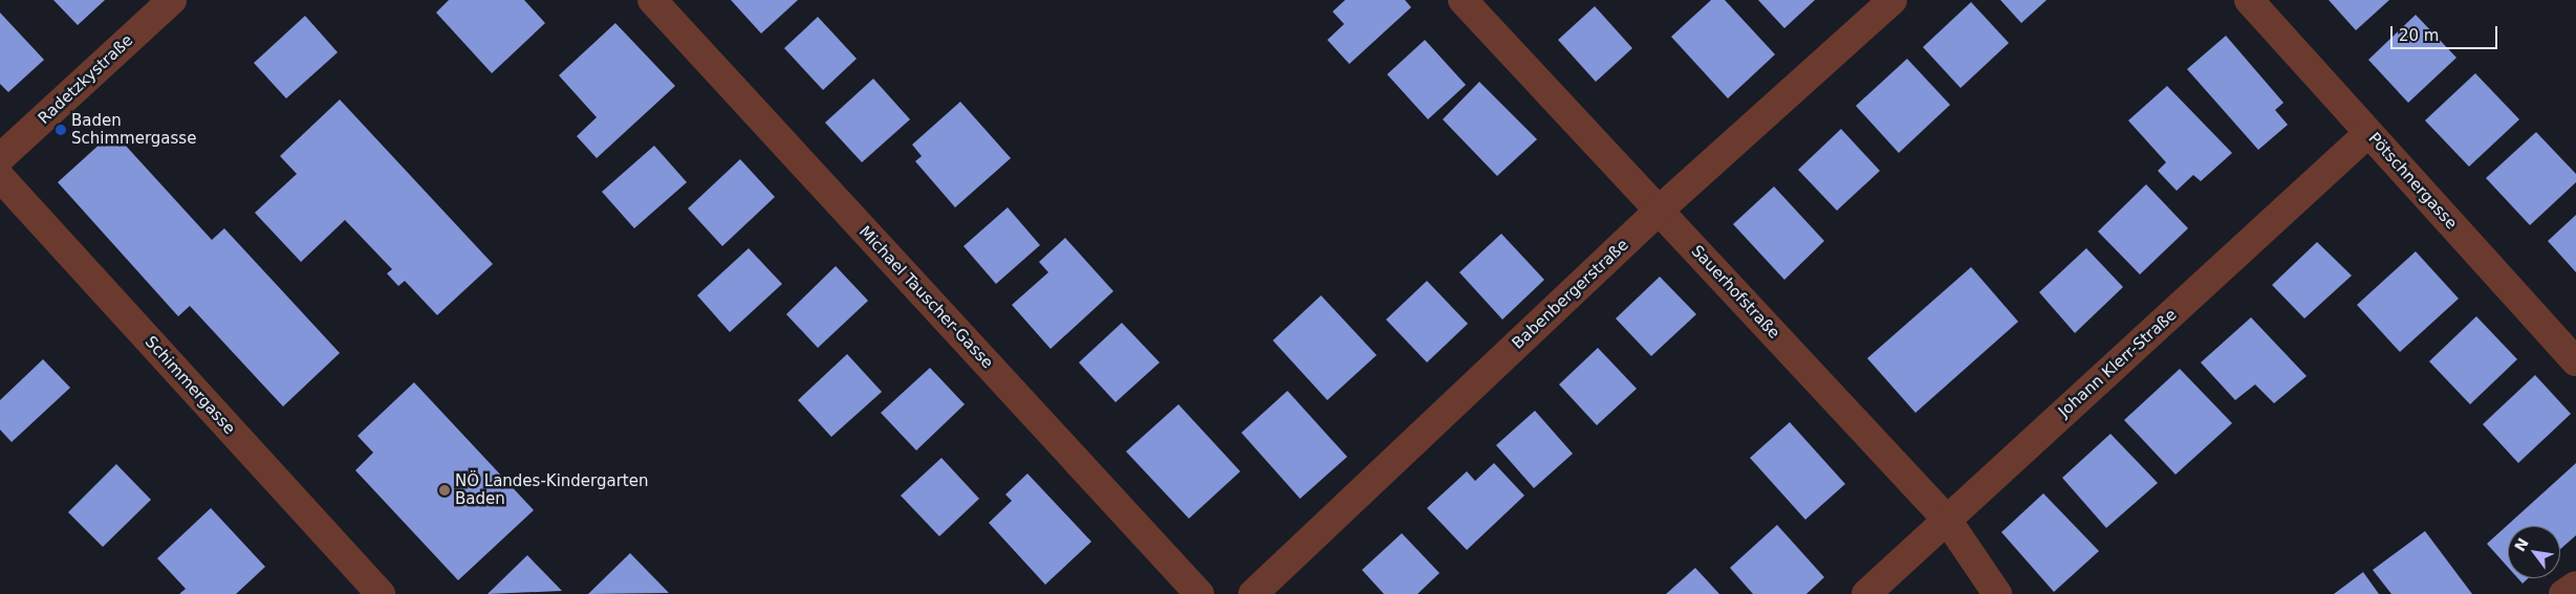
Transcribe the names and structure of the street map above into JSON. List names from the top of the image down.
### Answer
{
  "streets": {
    "street": [
      "Radetzkystraße",
      "Pötschnergasse",
      "Sauerhofstraße",
      "Babenbergerstraße",
      "Michael Tauscher-Gasse",
      "Johann Klerr-Straße",
      "Schimmergasse"
    ]
  },
  "crossings": [
    ["Pötschnergasse", "Johann Klerr-Straße"],
    ["Sauerhofstraße", "Babenbergerstraße"],
    ["Sauerhofstraße", "Johann Klerr-Straße"]
  ],
  "places": ["Baden Schimmergasse", "NÖ Landes-Kindergarten Baden"],
  "scale_bar": "20 m",
  "north": "top left"
}
